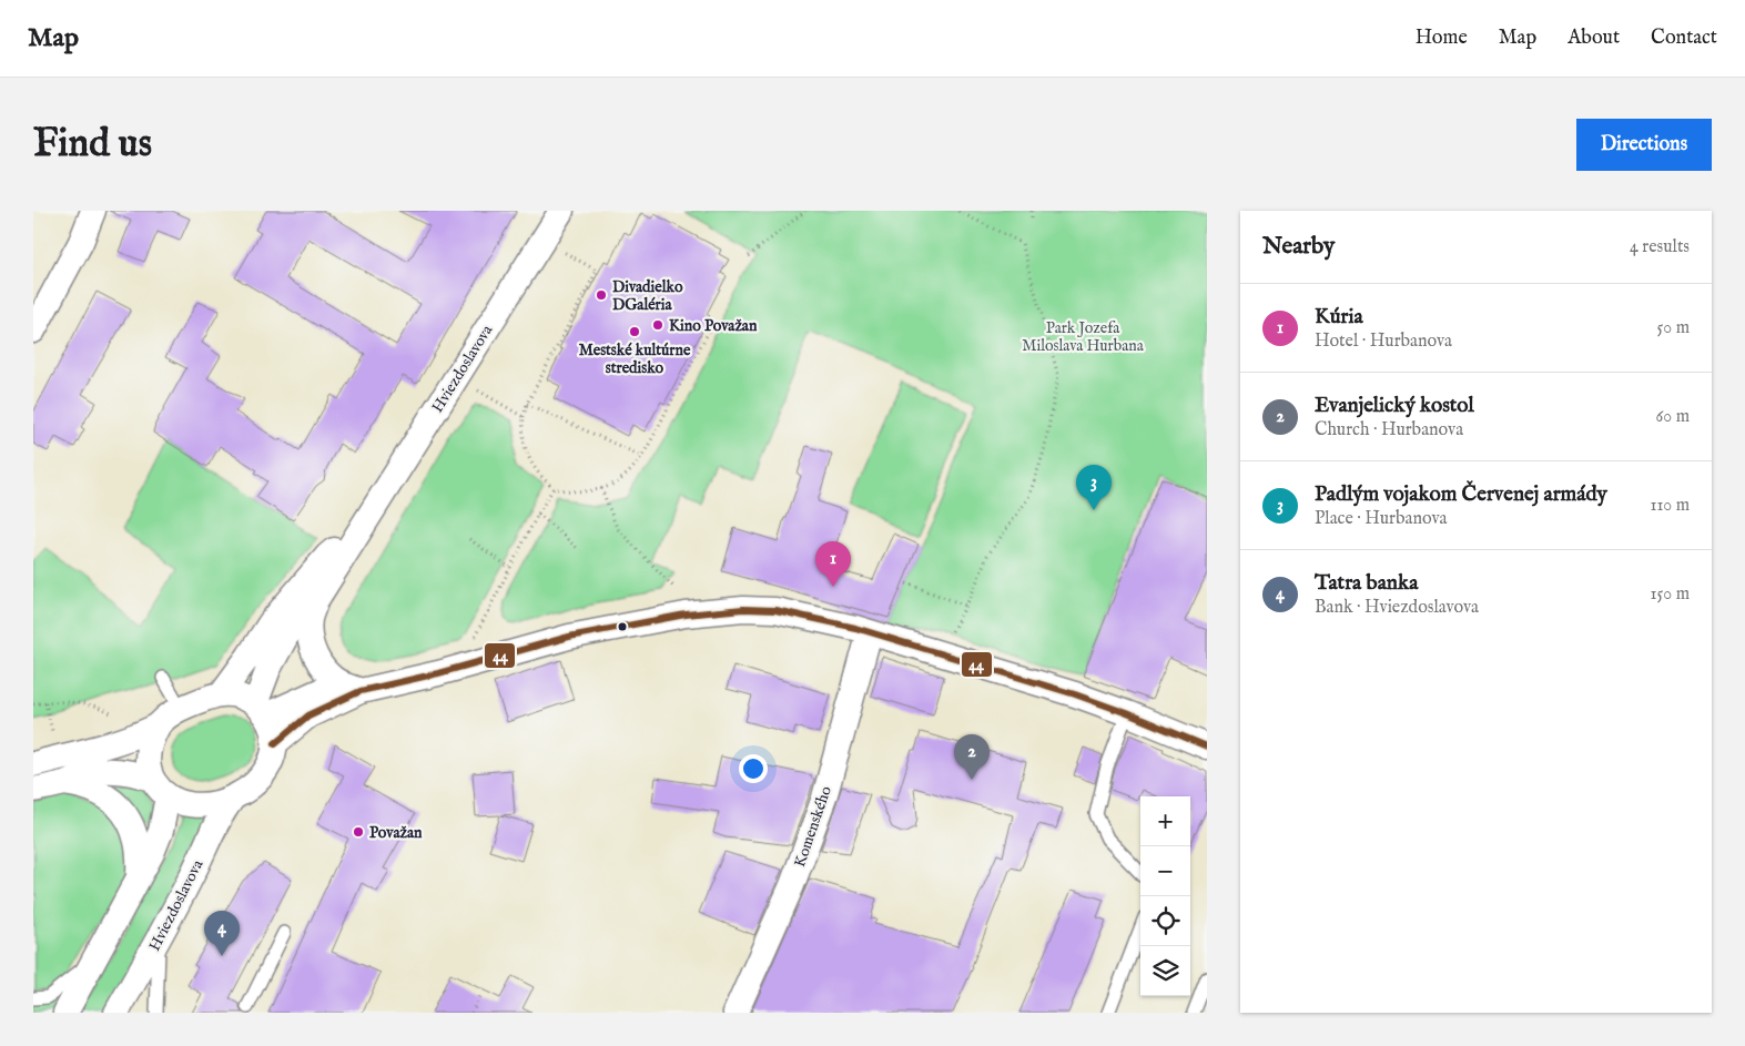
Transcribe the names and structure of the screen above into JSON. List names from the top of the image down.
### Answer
{
  "streets": {
    "street": ["Hviezdoslavova", "Komenského"]
  },
  "parks": ["Park Jozefa Miloslava Hurbana"],
  "places": [
    "Divadielko DGaléria",
    "Kino Považan",
    "Mestské kultúrne stredisko",
    "Považan"
  ],
  "lines": ["transit line 44"],
  "page": {
    "header": "Map",
    "nav": [
      "Home",
      "Map",
      "About",
      "Contact"
    ],
    "buttons": "Directions",
    "title": "Find us",
    "heading": ["Nearby", "4 results"],
    "list": [
      {
        "mark": "1",
        "name": "Kúria",
        "note": "Hotel · Hurbanova",
        "value": "50 m"
      },
      {
        "mark": "2",
        "name": "Evanjelický kostol",
        "note": "Church · Hurbanova",
        "value": "60 m"
      },
      {
        "mark": "3",
        "name": "Padlým vojakom Červenej armády",
        "note": "Place · Hurbanova",
        "value": "110 m"
      },
      {
        "mark": "4",
        "name": "Tatra banka",
        "note": "Bank · Hviezdoslavova",
        "value": "150 m"
      }
    ],
    "pins": [
      "3",
      "1",
      "2",
      "4"
    ],
    "map_buttons": ["+", "−"]
  }
}
